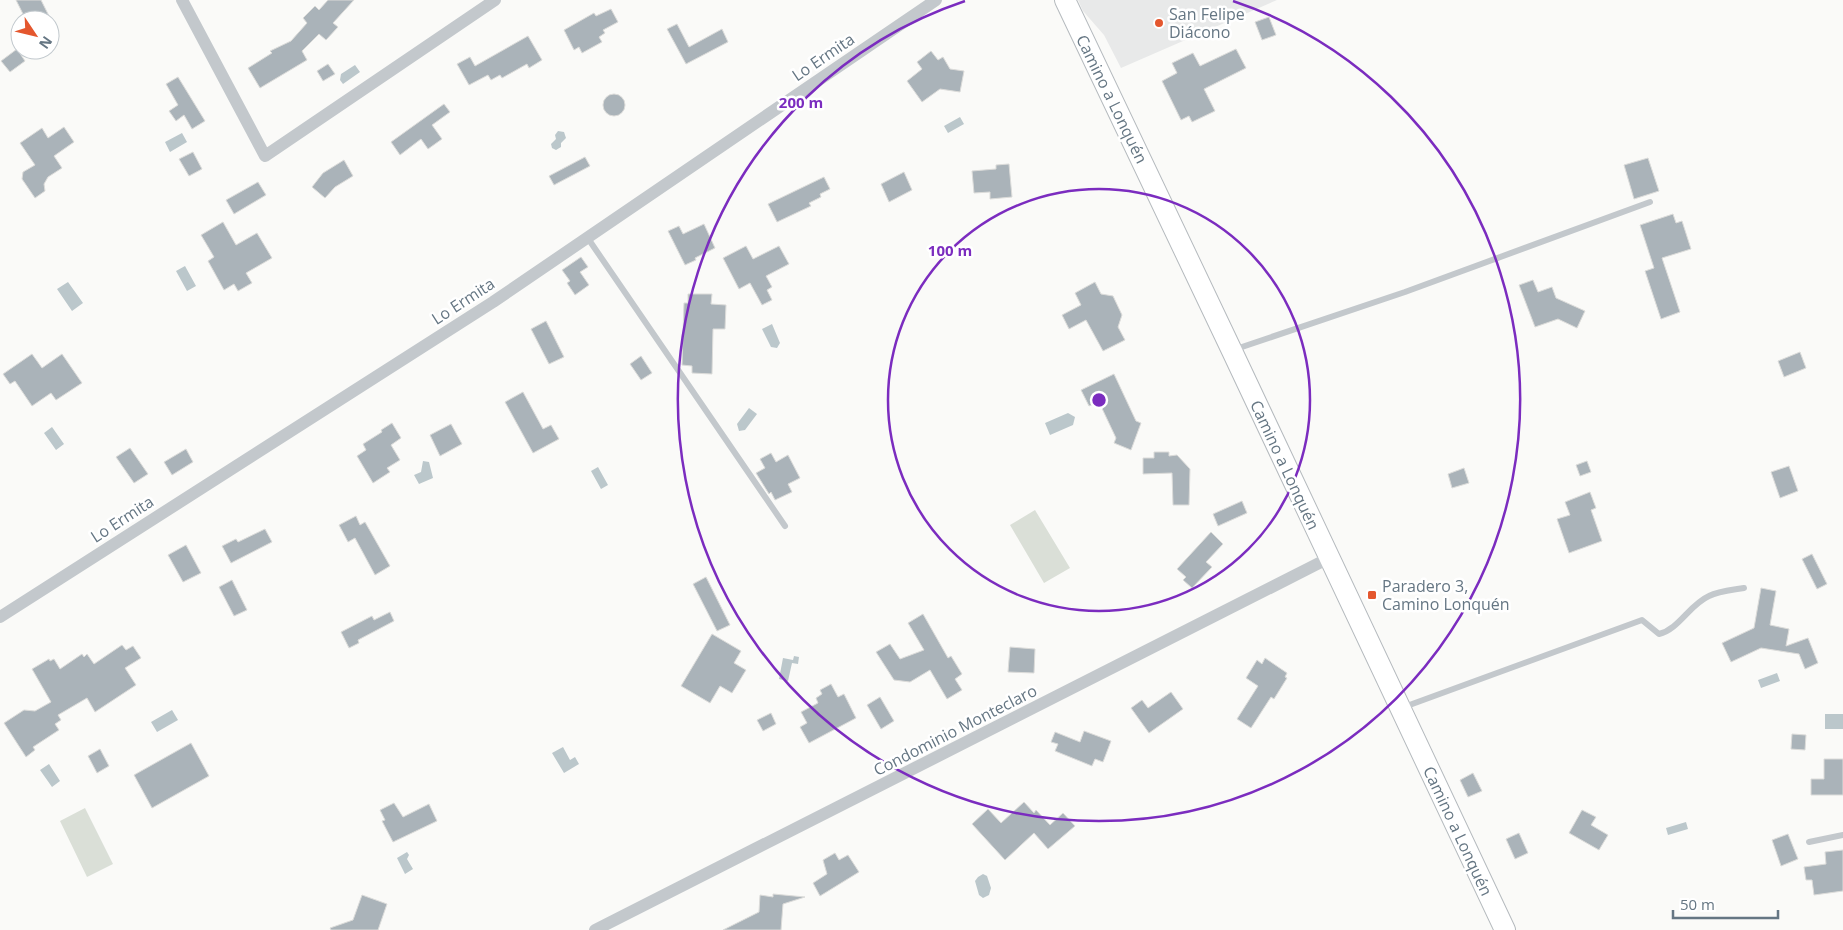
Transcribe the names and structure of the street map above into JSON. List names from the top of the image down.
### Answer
{
  "streets": {
    "main road": ["Camino a Lonquén"],
    "street": ["Lo Ermita", "Condominio Monteclaro"]
  },
  "crossings": [
    ["Camino a Lonquén", "Condominio Monteclaro"]
  ],
  "places": {
    "other": ["San Felipe Diácono"],
    "transit": ["Paradero 3, Camino Lonquén"]
  },
  "scale_bar": "50 m",
  "north": "bottom right",
  "rings": ["200 m", "100 m"]
}
